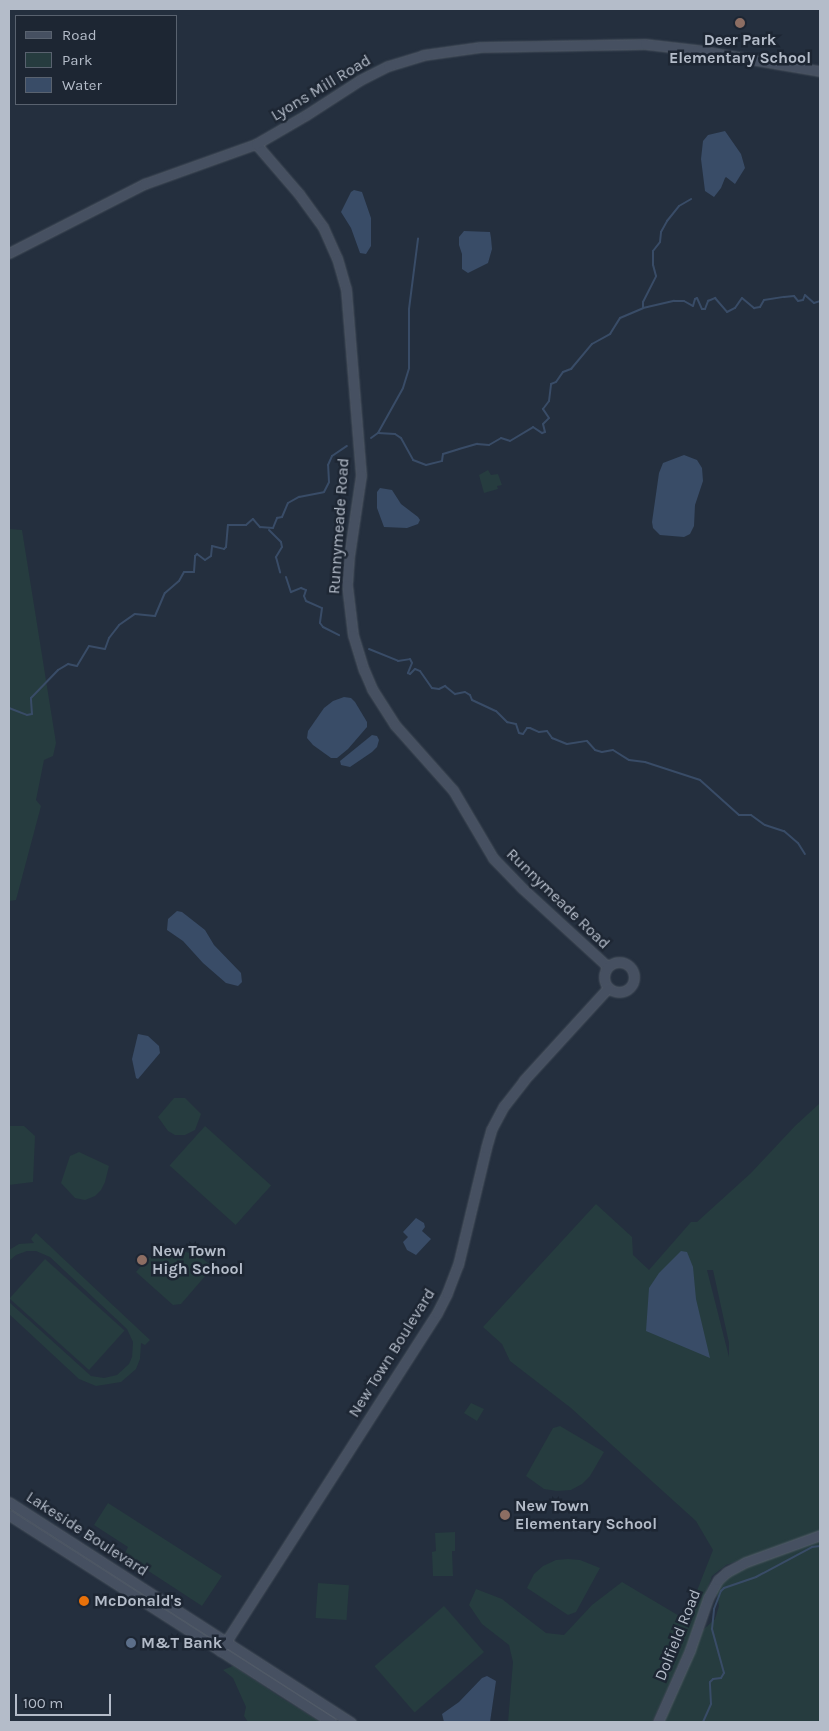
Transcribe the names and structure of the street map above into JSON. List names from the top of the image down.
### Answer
{
  "streets": {
    "street": [
      "Lyons Mill Road",
      "Runnymeade Road",
      "New Town Boulevard",
      "Lakeside Boulevard",
      "Dolfield Road"
    ]
  },
  "crossings": [
    ["Lyons Mill Road", "Runnymeade Road"],
    ["Runnymeade Road", "New Town Boulevard"],
    ["New Town Boulevard", "Lakeside Boulevard"]
  ],
  "places": [
    "Deer Park Elementary School",
    "New Town High School",
    "New Town Elementary School",
    "McDonald's",
    "M&T Bank"
  ],
  "legend": ["Road", "Park", "Water"],
  "scale_bar": "100 m"
}
